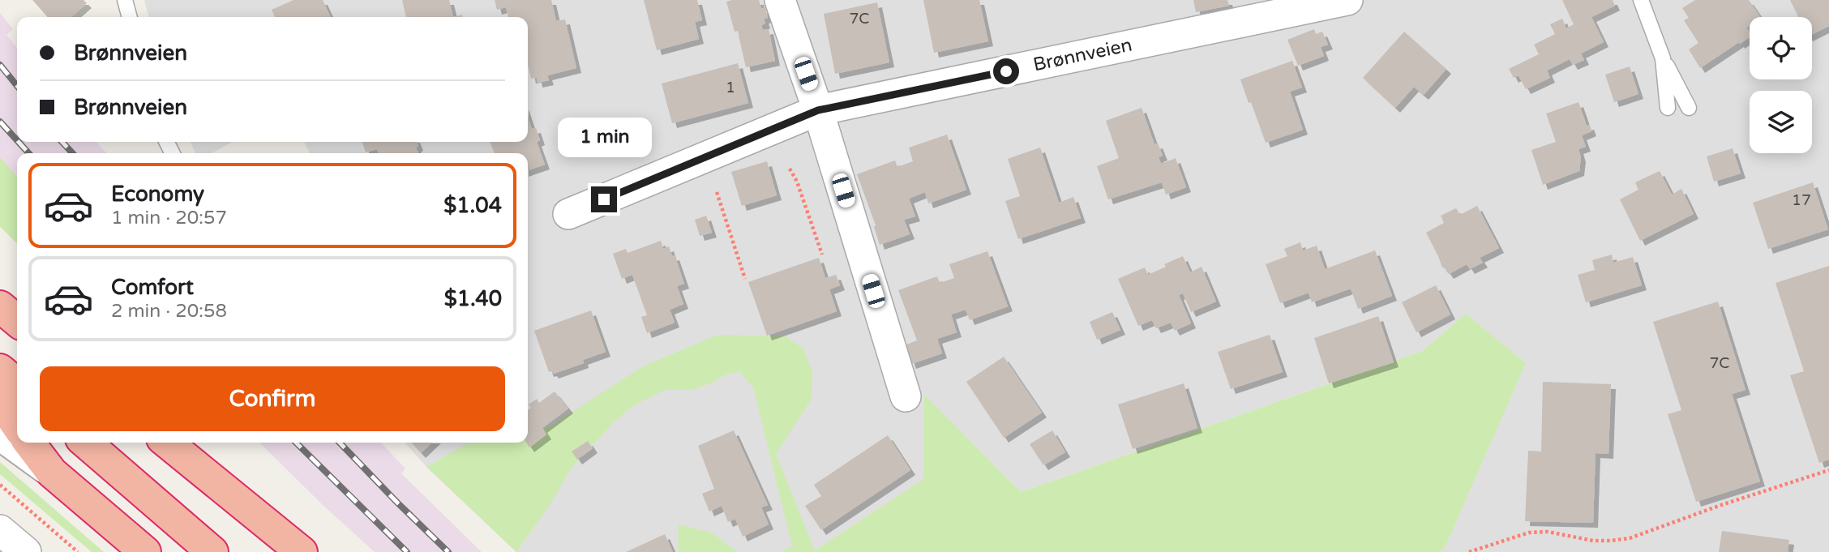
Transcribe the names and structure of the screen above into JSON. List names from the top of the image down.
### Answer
{
  "streets": {
    "street": ["Brønnveien"]
  },
  "house_numbers": [
    "7C",
    "1",
    "17",
    "7C"
  ],
  "page": {
    "banner": ["Brønnveien", "Brønnveien"],
    "bubble": "1 min",
    "list": [
      {
        "name": "Economy",
        "note": "1 min · 20:57",
        "value": "$1.04"
      },
      {
        "name": "Comfort",
        "note": "2 min · 20:58",
        "value": "$1.40"
      }
    ],
    "buttons": "Confirm"
  }
}
